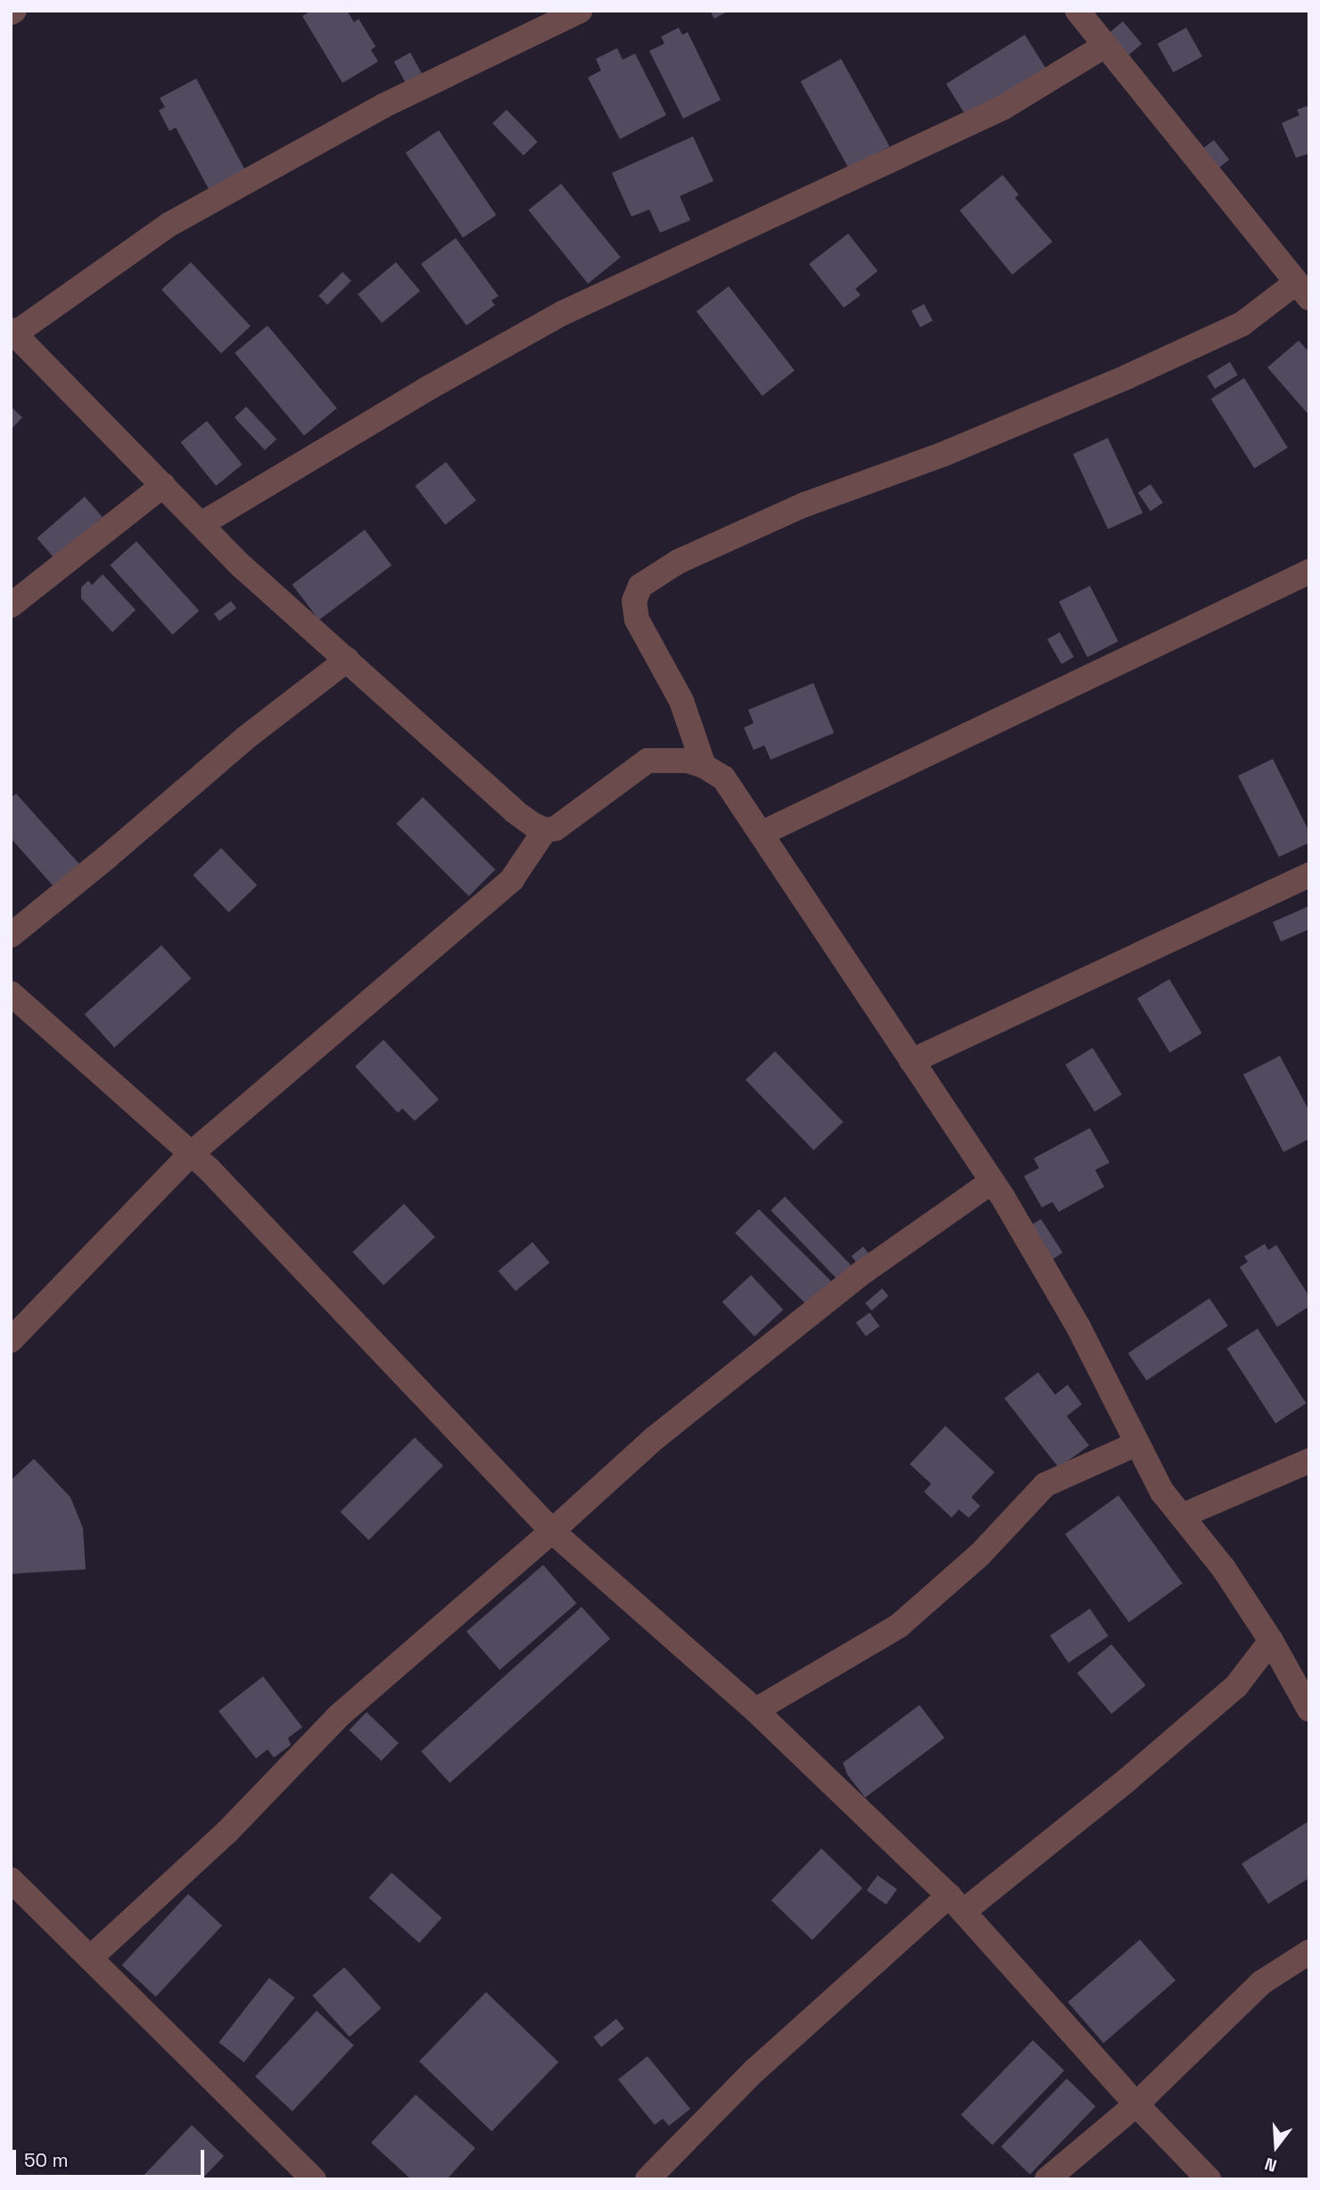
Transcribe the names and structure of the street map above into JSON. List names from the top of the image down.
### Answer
{
  "scale_bar": "50 m",
  "north": "bottom"
}
